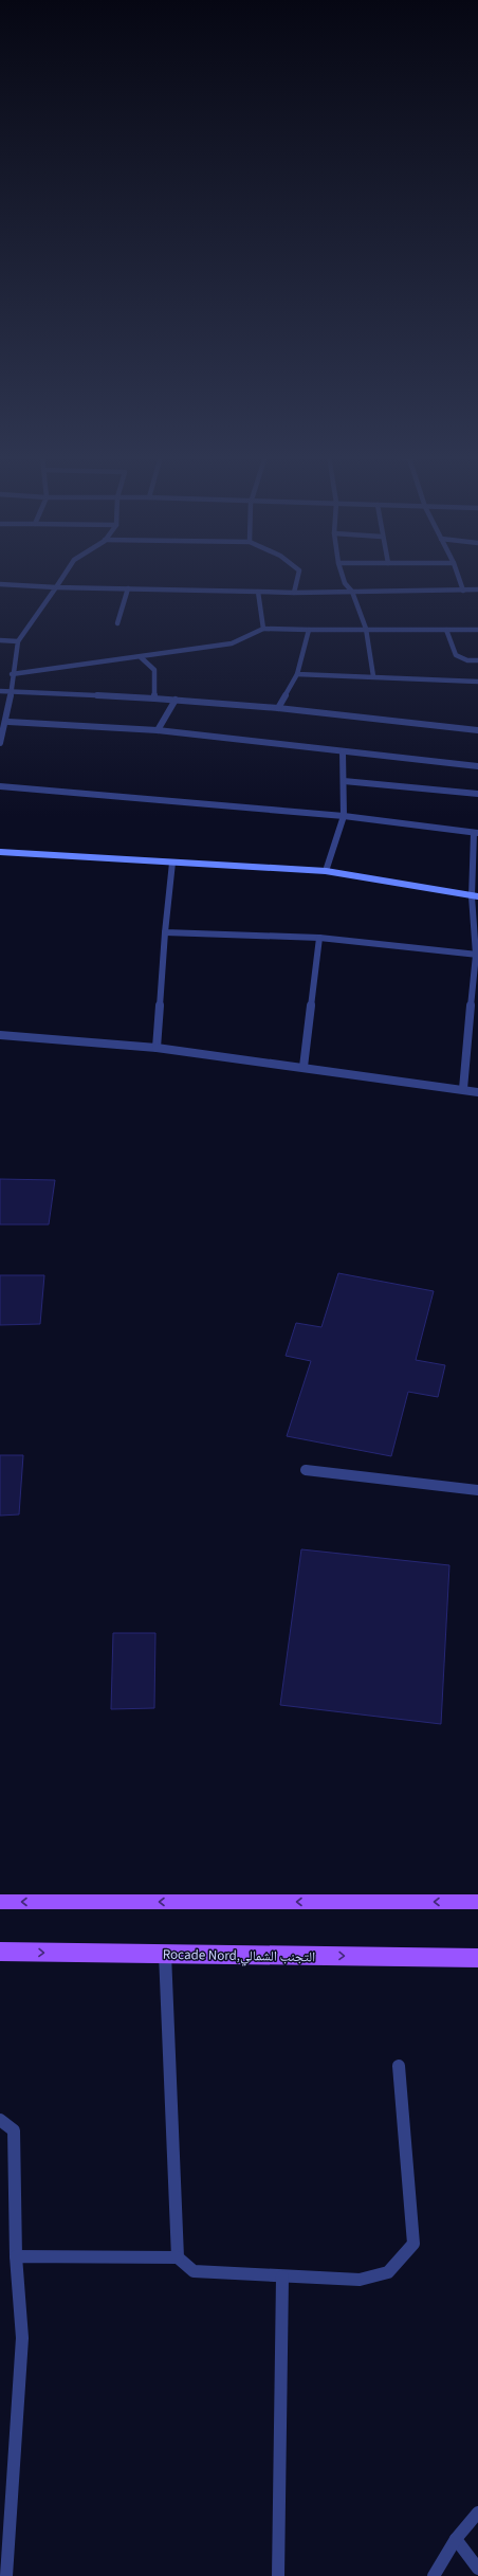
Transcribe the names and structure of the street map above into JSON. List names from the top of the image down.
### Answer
{
  "streets": {
    "main road": ["Rocade Nord,التجنب الشمالي"]
  }
}
